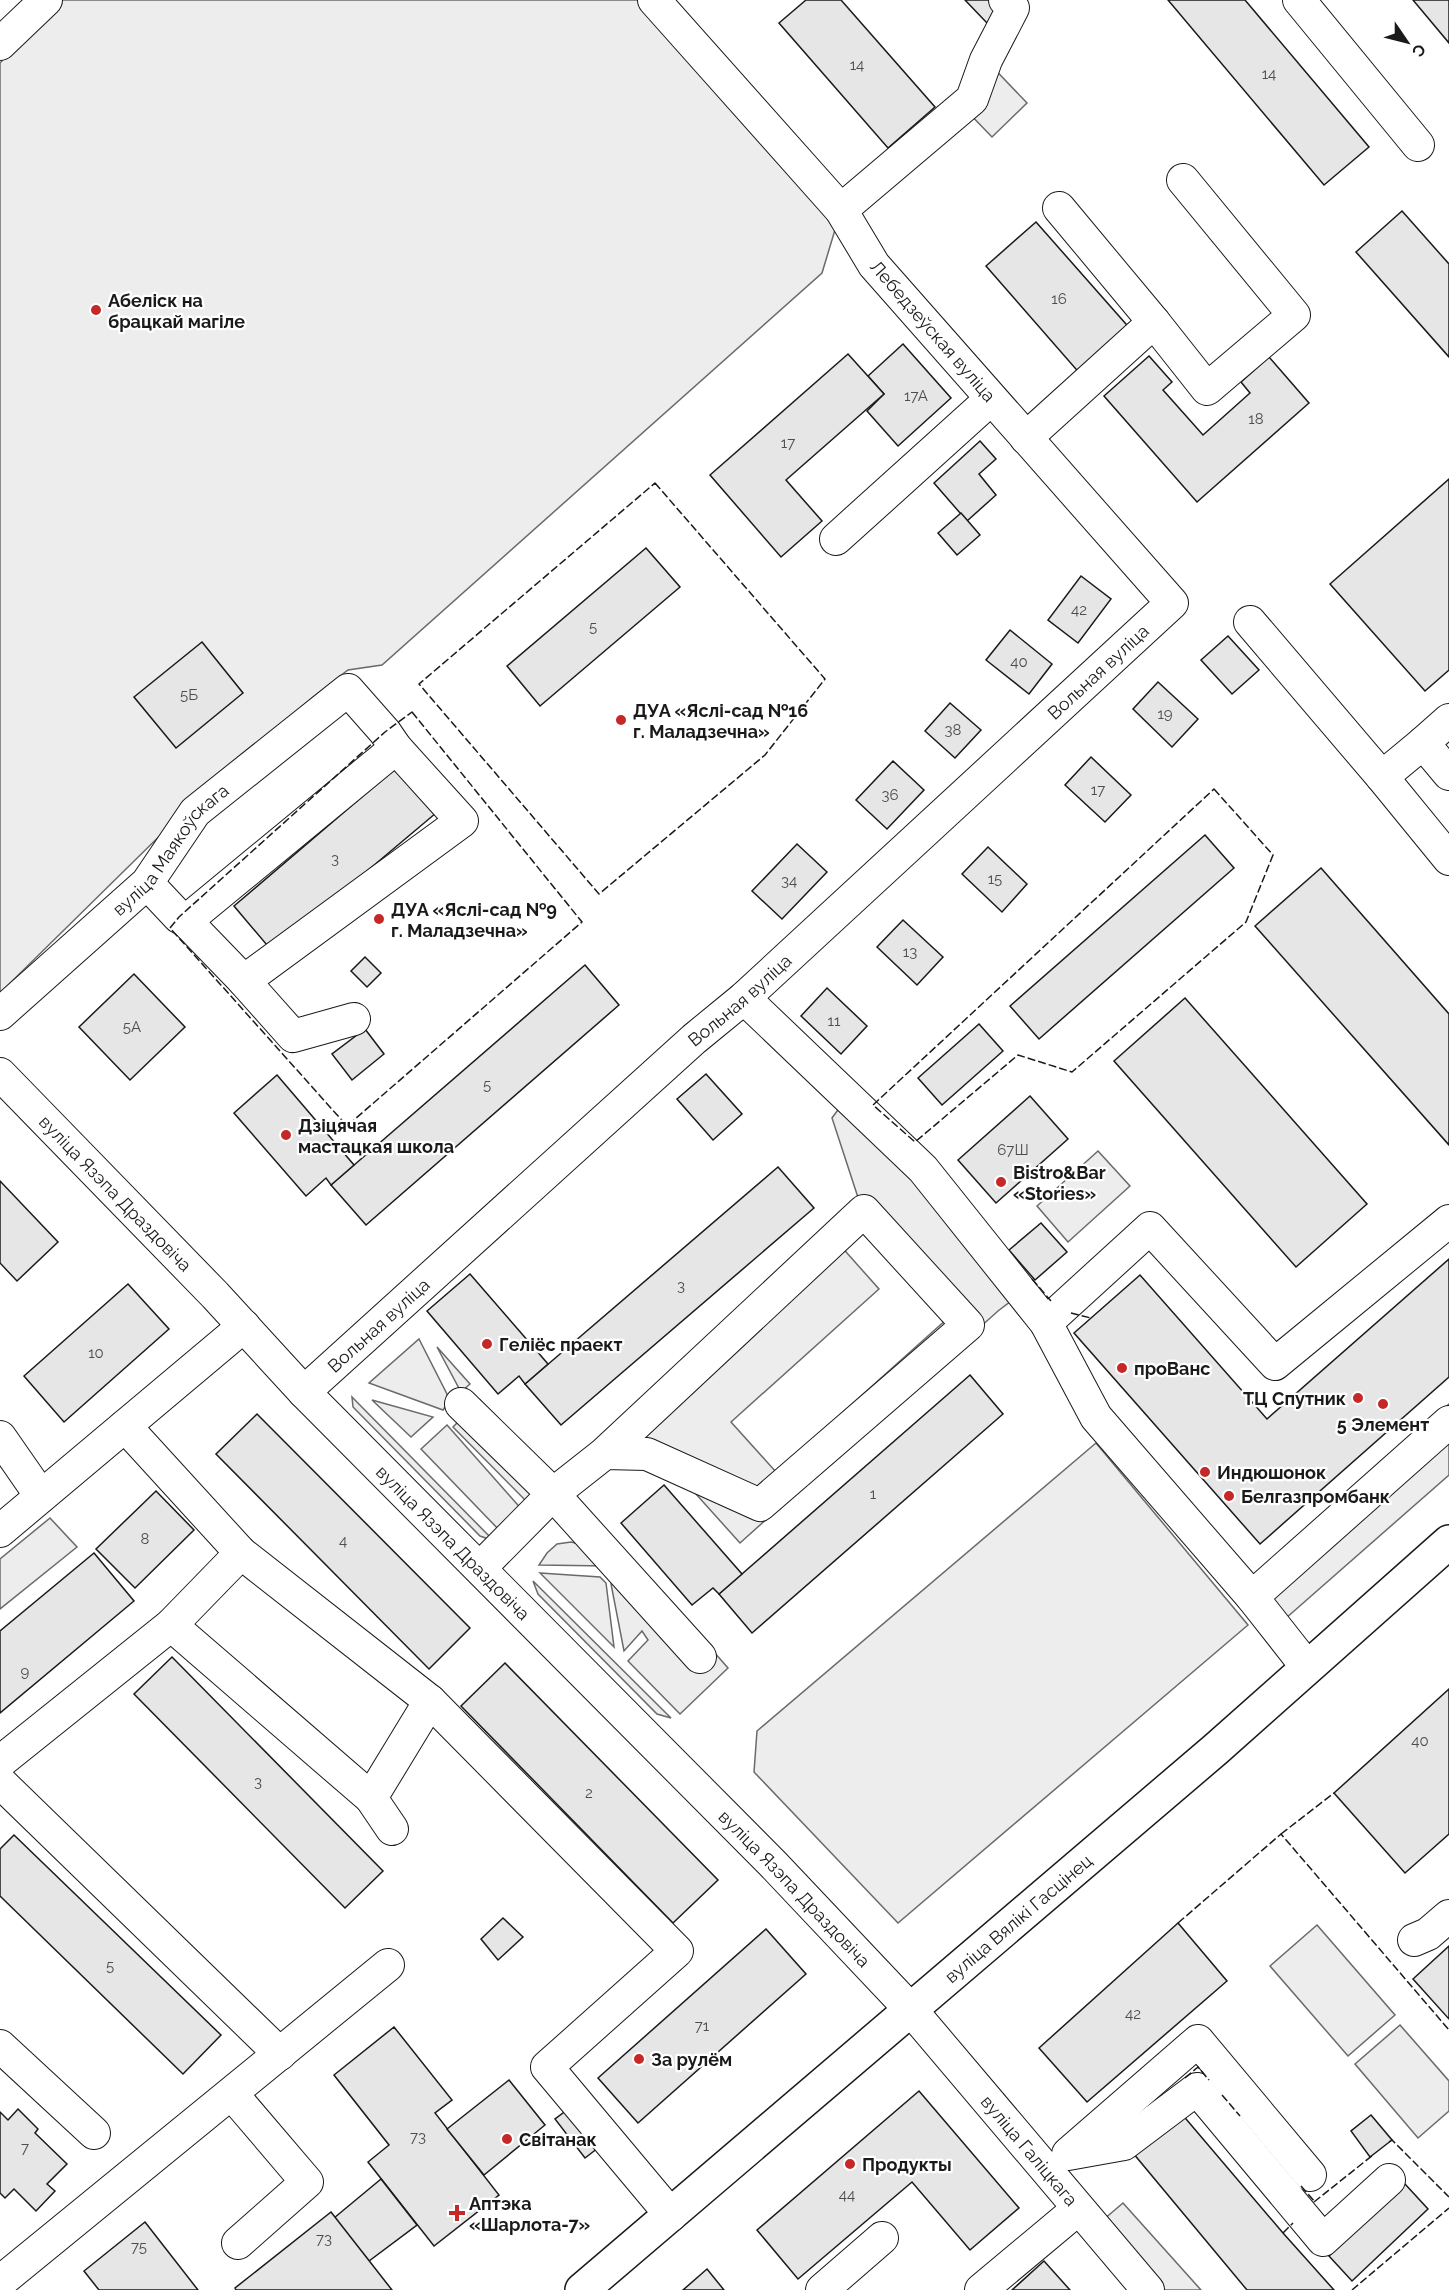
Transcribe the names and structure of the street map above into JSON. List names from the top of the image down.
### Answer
{
  "streets": {
    "main road": ["вуліца Вялікі Гасцінец"],
    "street": [
      "Лебедзеўская вуліца",
      "Вольная вуліца",
      "вуліца Маякоўскага",
      "вуліца Язэпа Драздовіча",
      "вуліца Галіцкага"
    ]
  },
  "crossings": [
    ["Лебедзеўская вуліца", "Вольная вуліца"],
    ["Вольная вуліца", "вуліца Язэпа Драздовіча"],
    ["вуліца Язэпа Драздовіча", "вуліца Вялікі Гасцінец"],
    ["вуліца Язэпа Драздовіча", "вуліца Галіцкага"],
    ["вуліца Вялікі Гасцінец", "вуліца Галіцкага"]
  ],
  "places": {
    "other": [
      "Абеліск на брацкай магіле",
      "ДУА «Яслі-сад №16 г. Маладзечна»",
      "ДУА «Яслі-сад №9 г. Маладзечна»",
      "Дзіцячая мастацкая школа",
      "Bistro&Bar «Stories»",
      "Геліёс праект",
      "проВанс",
      "ТЦ Спутник",
      "5 Элемент",
      "Индюшонок",
      "Белгазпромбанк",
      "За рулём",
      "Світанак",
      "Продукты"
    ],
    "health": ["Аптэка «Шарлота-7»"]
  },
  "house_numbers": [
    "14",
    "14",
    "16",
    "17А",
    "18",
    "17",
    "42",
    "5",
    "40",
    "5Б",
    "19",
    "38",
    "17",
    "36",
    "3",
    "15",
    "34",
    "13",
    "11",
    "5А",
    "5",
    "67Ш",
    "3",
    "10",
    "1",
    "8",
    "4",
    "9",
    "40",
    "3",
    "2",
    "5",
    "42",
    "71",
    "73",
    "7",
    "44",
    "73",
    "75"
  ],
  "north": "bottom right"
}
